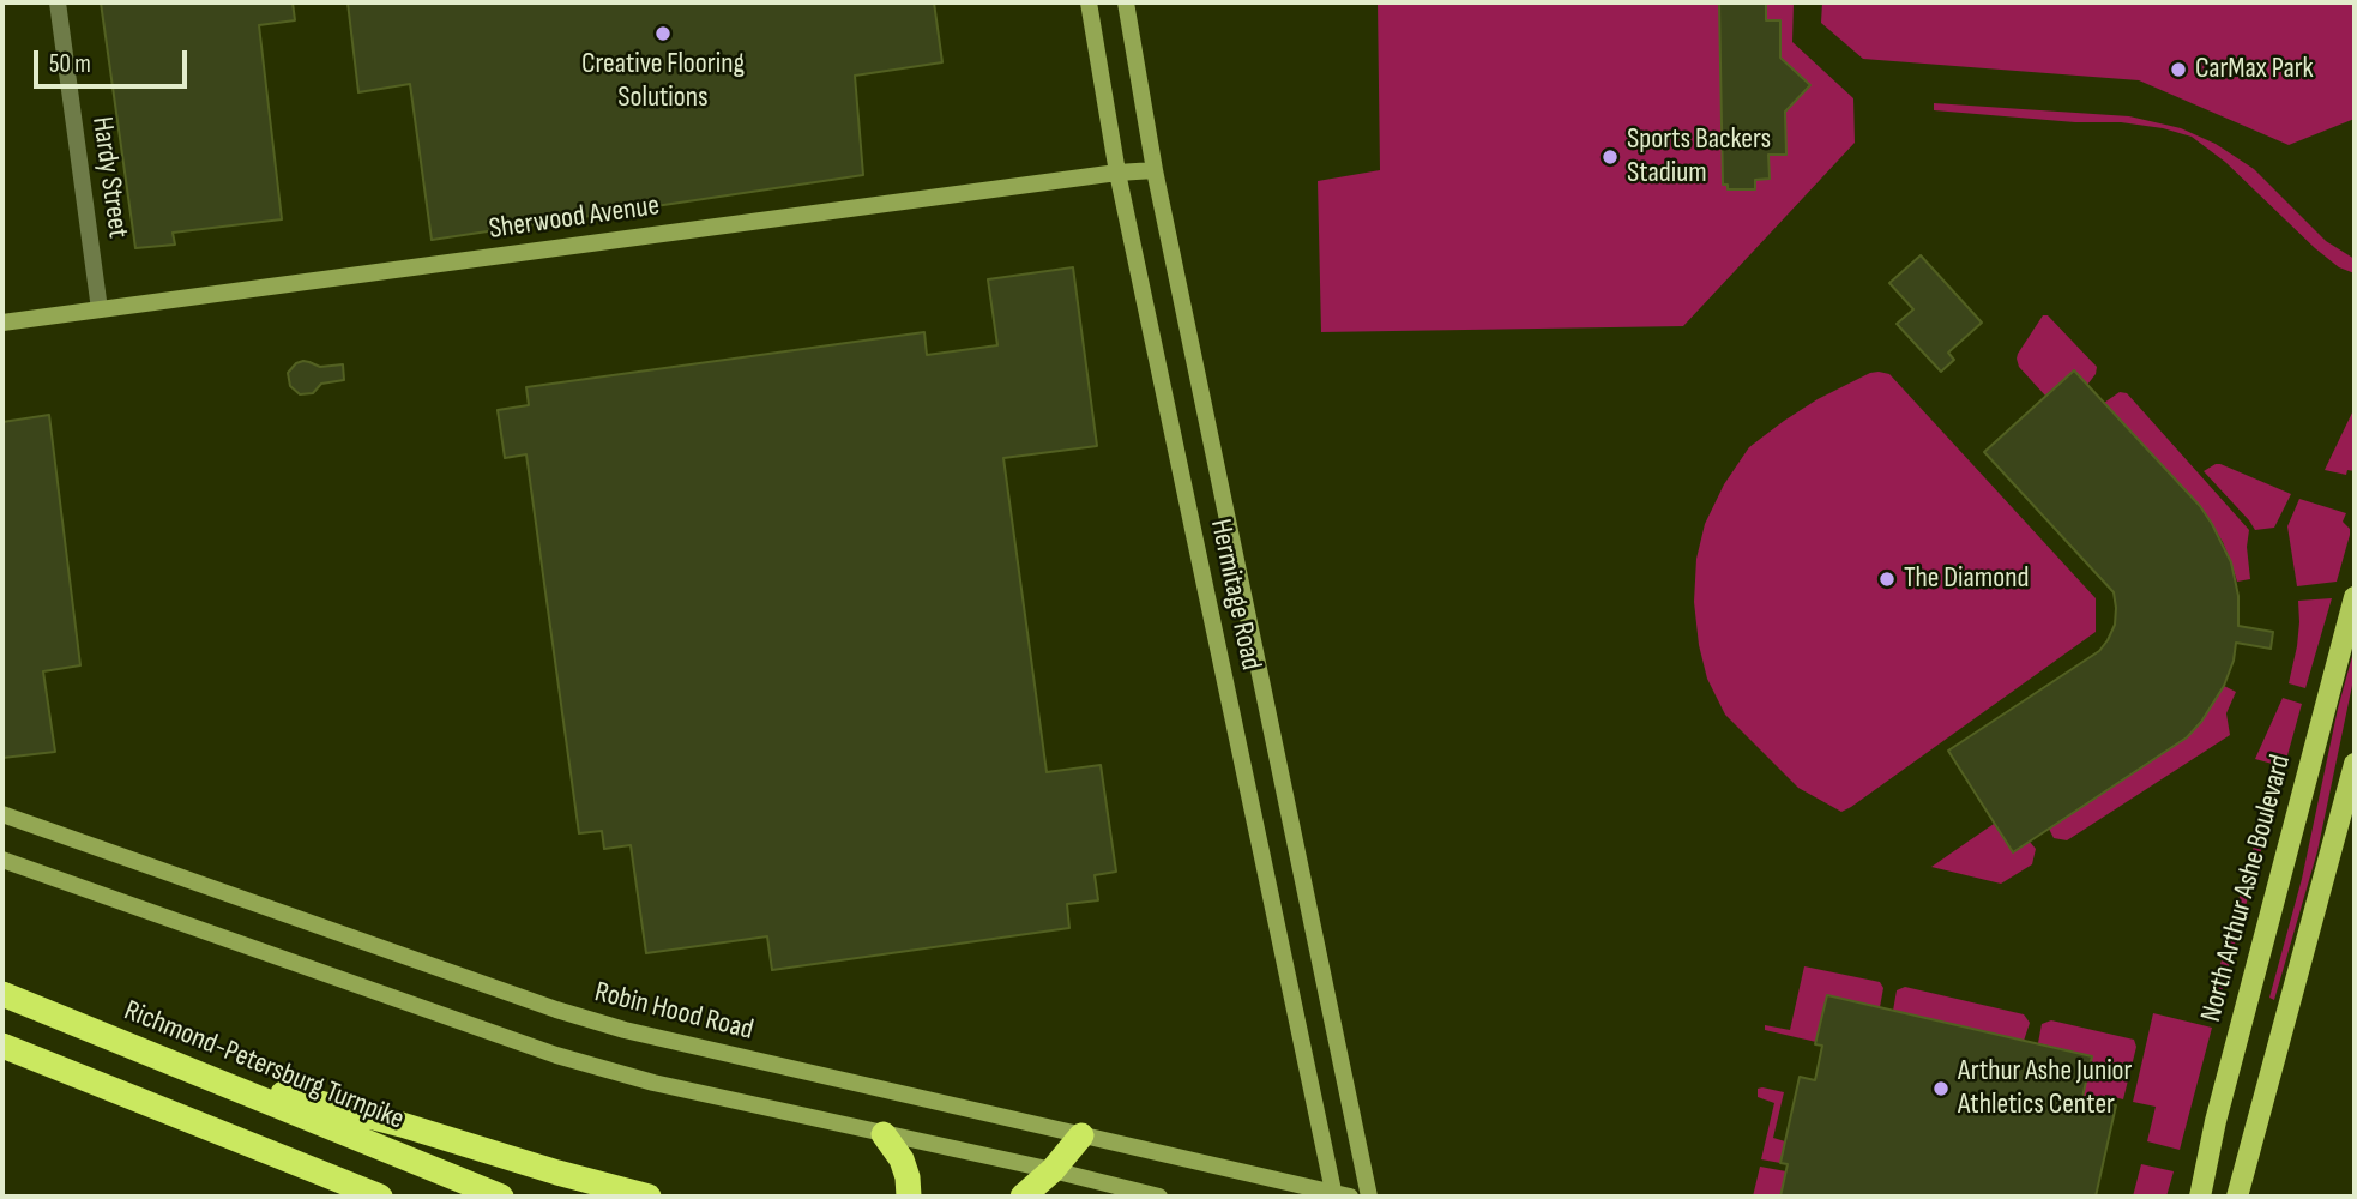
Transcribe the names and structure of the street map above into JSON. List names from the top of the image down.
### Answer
{
  "streets": {
    "highway": ["Richmond-Petersburg Turnpike"],
    "main road": ["North Arthur Ashe Boulevard"],
    "street": [
      "Hardy Street",
      "Sherwood Avenue",
      "Hermitage Road",
      "Robin Hood Road"
    ]
  },
  "crossings": [
    ["Hardy Street", "Sherwood Avenue"],
    ["Sherwood Avenue", "Hermitage Road"],
    ["Hermitage Road", "Robin Hood Road"]
  ],
  "places": [
    "Creative Flooring Solutions",
    "CarMax Park",
    "Sports Backers Stadium",
    "The Diamond",
    "Arthur Ashe Junior Athletics Center"
  ],
  "scale_bar": "50 m"
}
